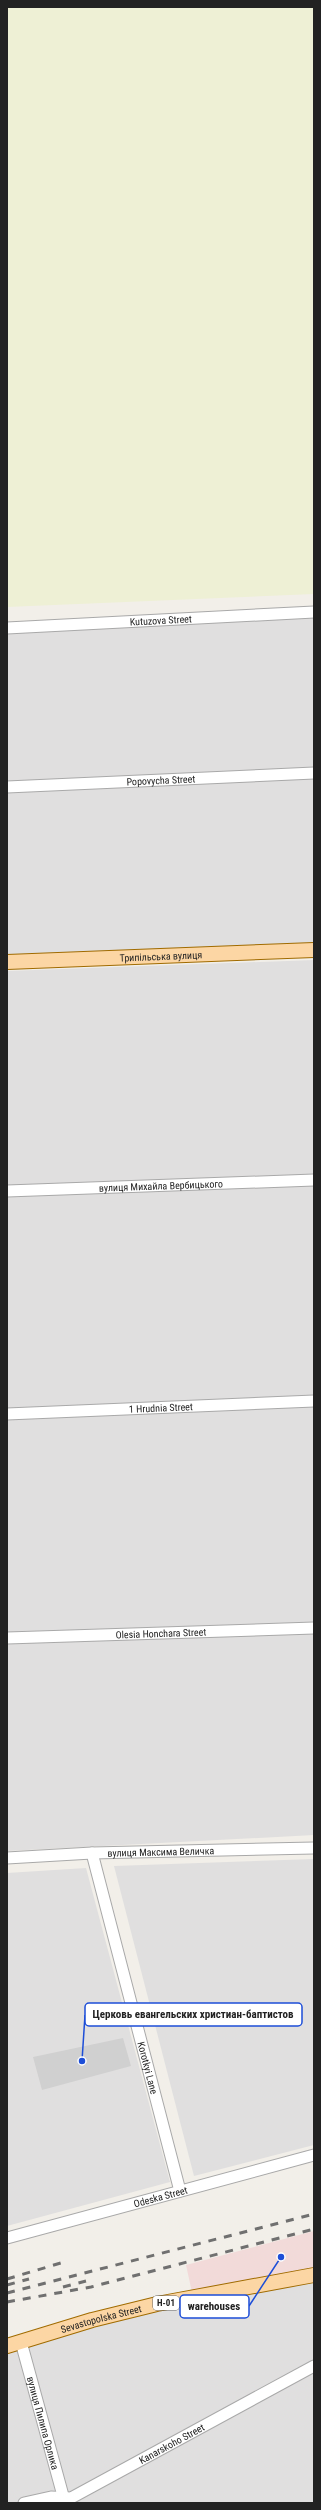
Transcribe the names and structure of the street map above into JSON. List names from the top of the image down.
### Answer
{
  "streets": {
    "main road": ["Трипільська вулиця", "Н-01", "Sevastopolska Street"],
    "street": [
      "Kutuzova Street",
      "Popovycha Street",
      "вулиця Михайла Вербицького",
      "1 Hrudnia Street",
      "Olesia Honchara Street",
      "вулиця Максима Величка",
      "Korotkyi Lane",
      "Odeska Street",
      "вулиця Пилипа Орлика",
      "Kanarskoho Street"
    ]
  },
  "crossings": [
    ["вулиця Максима Величка", "Korotkyi Lane"],
    ["Korotkyi Lane", "Odeska Street"],
    ["Sevastopolska Street", "вулиця Пилипа Орлика"],
    ["вулиця Пилипа Орлика", "Kanarskoho Street"]
  ],
  "places": ["Церковь евангельских христиан-баптистов", "warehouses"]
}
